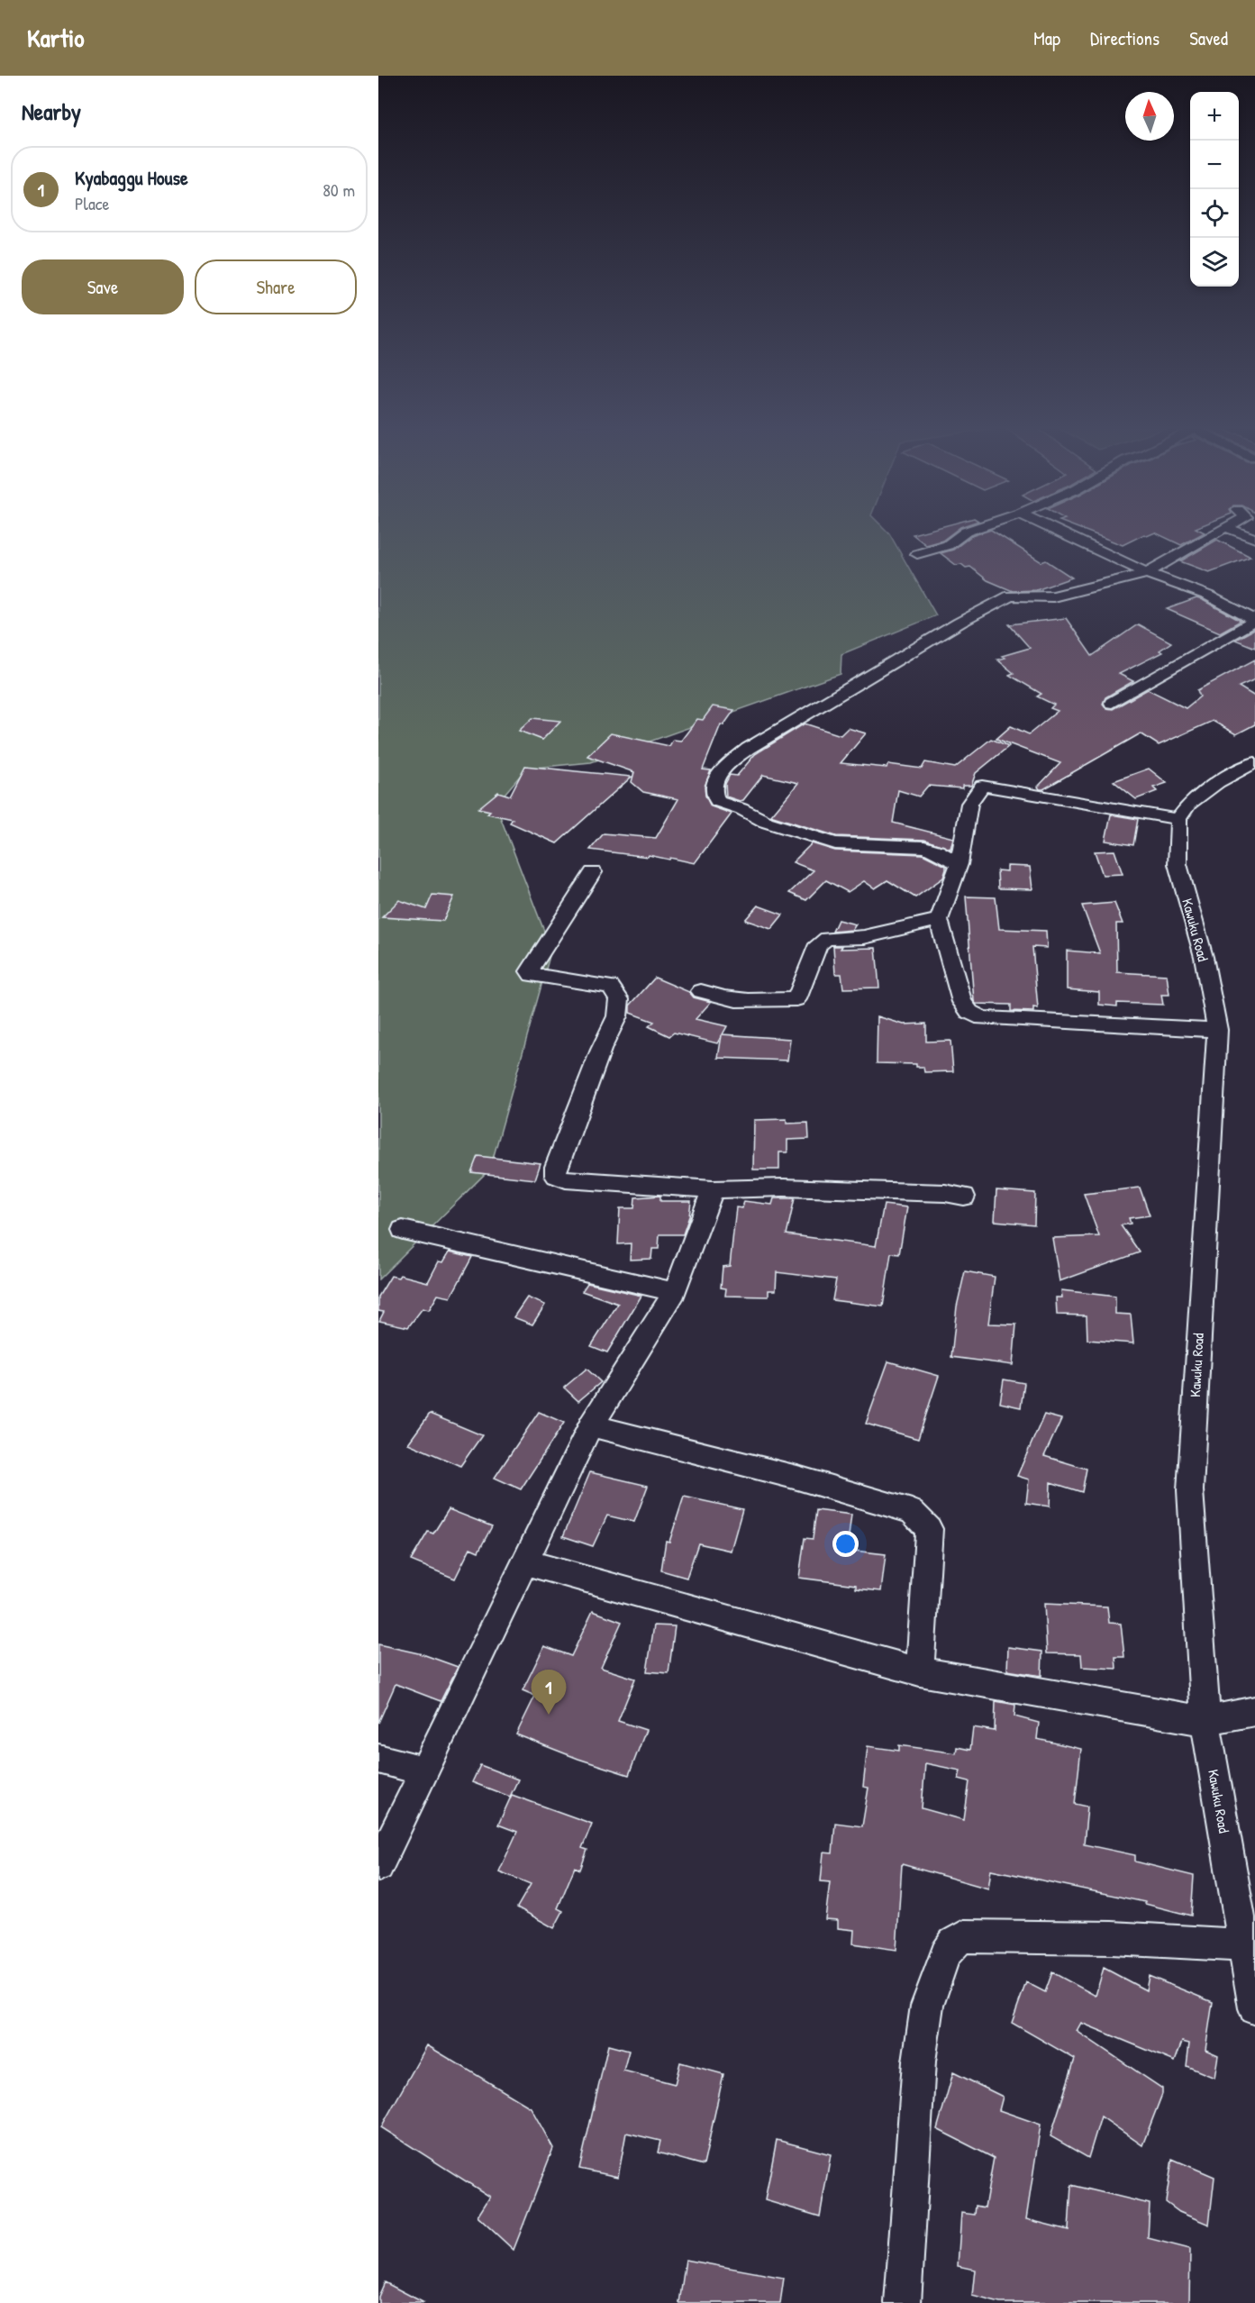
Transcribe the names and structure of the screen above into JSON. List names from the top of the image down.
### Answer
{
  "streets": {
    "street": ["Kawuku Road"]
  },
  "north": "top",
  "page": {
    "header": "Kartio",
    "nav": ["Map", "Directions", "Saved"],
    "heading": "Nearby",
    "map_buttons": ["+", "−"],
    "list": [
      {
        "mark": "1",
        "name": "Kyabaggu House",
        "note": "Place",
        "value": "80 m"
      }
    ],
    "buttons": ["Save", "Share"],
    "pins": "1"
  }
}
